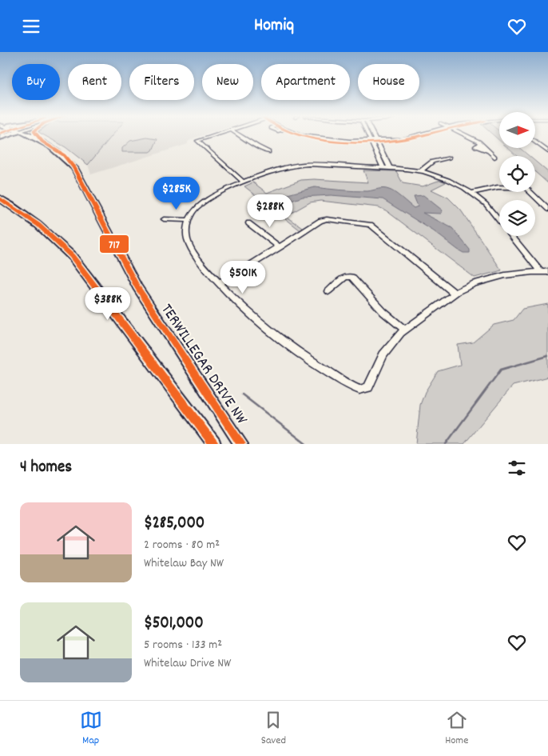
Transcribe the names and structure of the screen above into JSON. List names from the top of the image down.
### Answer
{
  "streets": {
    "main road": ["TERWILLEGAR DRIVE NW"]
  },
  "lines": ["transit line 717"],
  "north": "right",
  "page": {
    "header": "Homiq",
    "chip": [
      "Buy",
      "Rent",
      "Filters",
      "New",
      "Apartment",
      "House"
    ],
    "price": [
      "$285K",
      "$288K",
      "$501K",
      "$388K"
    ],
    "heading": "4 homes",
    "list": [
      {
        "name": "$285,000",
        "note": "2 rooms · 80 m² · Whitelaw Bay NW"
      },
      {
        "name": "$501,000",
        "note": "5 rooms · 133 m² · Whitelaw Drive NW"
      }
    ],
    "tabs": ["Map", "Saved", "Home"]
  }
}
